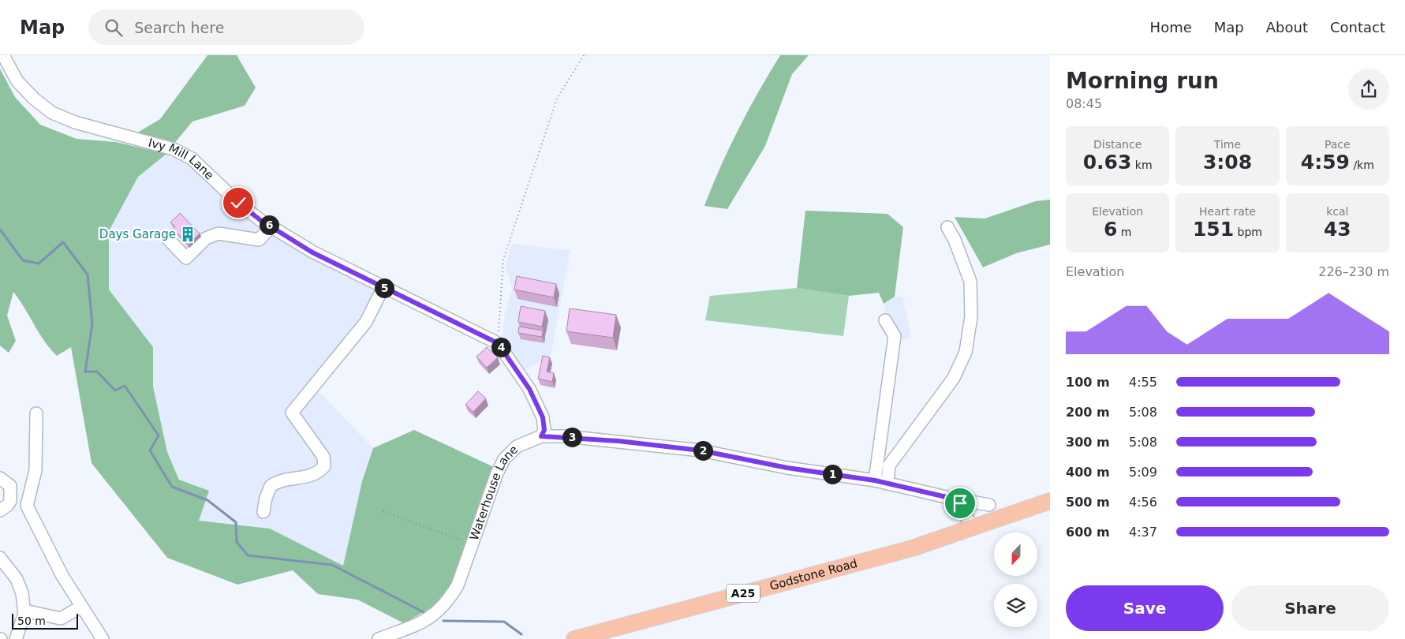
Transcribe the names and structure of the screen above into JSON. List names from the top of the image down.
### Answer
{
  "streets": {
    "main road": ["Godstone Road", "A25"],
    "street": ["Ivy Mill Lane", "Waterhouse Lane"]
  },
  "crossings": [
    ["Ivy Mill Lane", "Waterhouse Lane"]
  ],
  "places": {
    "building": ["Days Garage"]
  },
  "scale_bar": "50 m",
  "north": "bottom",
  "page": {
    "header": "Map",
    "search": "Search here",
    "nav": [
      "Home",
      "Map",
      "About",
      "Contact"
    ],
    "heading": ["Morning run", "08:45"],
    "stats": [
      ["Distance", "0.63 km"],
      ["Time", "3:08"],
      ["Pace", "4:59 /km"],
      ["Elevation", "6 m"],
      ["Heart rate", "151 bpm"],
      ["kcal", "43"]
    ],
    "pins": [
      "6",
      "5",
      "4",
      "3",
      "2",
      "1"
    ],
    "chart": ["Elevation", "226–230 m"],
    "list": [
      {
        "name": "100 m",
        "note": "4:55"
      },
      {
        "name": "200 m",
        "note": "5:08"
      },
      {
        "name": "300 m",
        "note": "5:08"
      },
      {
        "name": "400 m",
        "note": "5:09"
      },
      {
        "name": "500 m",
        "note": "4:56"
      },
      {
        "name": "600 m",
        "note": "4:37"
      }
    ],
    "buttons": ["Save", "Share"],
    "scale": "50 m"
  }
}
